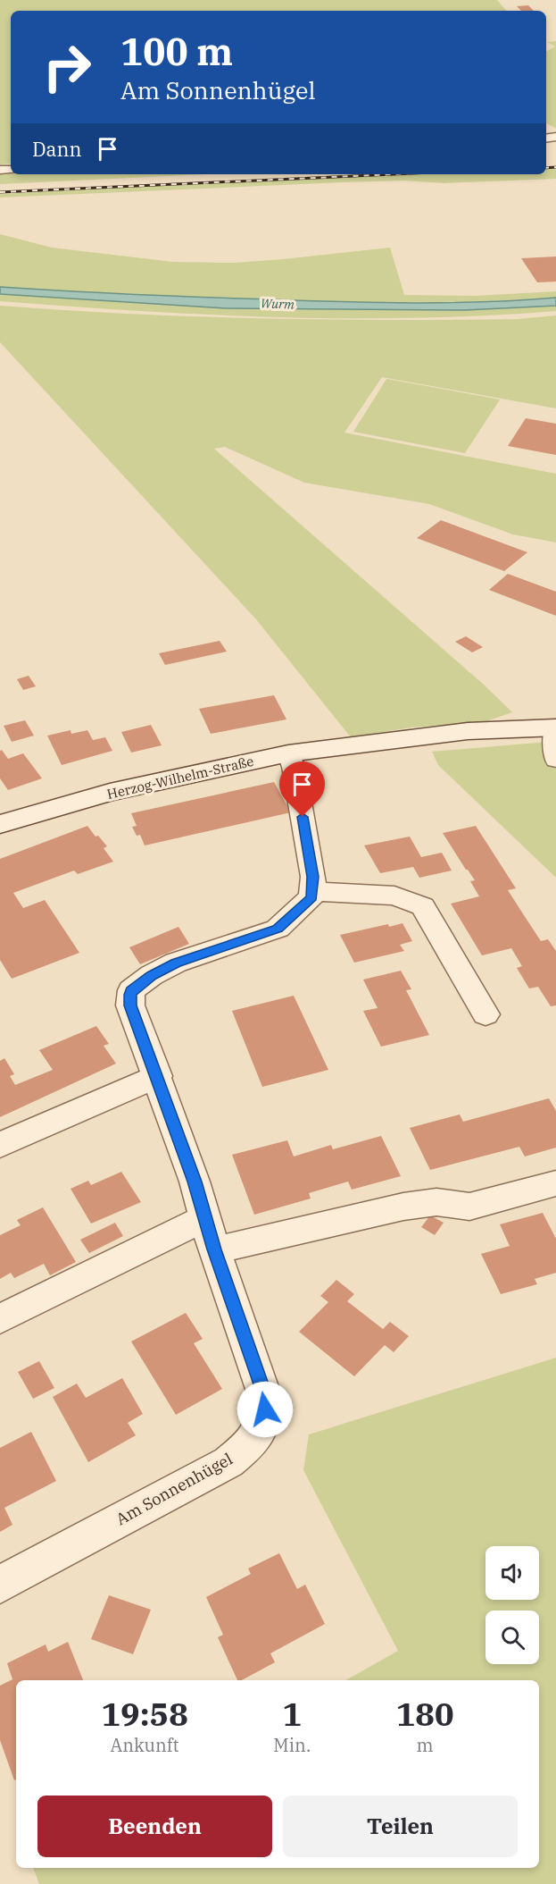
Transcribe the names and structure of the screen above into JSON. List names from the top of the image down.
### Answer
{
  "streets": {
    "main road": ["Herzog-Wilhelm-Straße"],
    "street": ["Am Sonnenhügel"]
  },
  "water": ["Wurm"],
  "page": {
    "turn": ["100 m", "Am Sonnenhügel"],
    "then": "Dann",
    "eta": [
      "19:58",
      "Ankunft",
      "1",
      "Min.",
      "180",
      "m"
    ],
    "buttons": ["Beenden", "Teilen"]
  }
}
